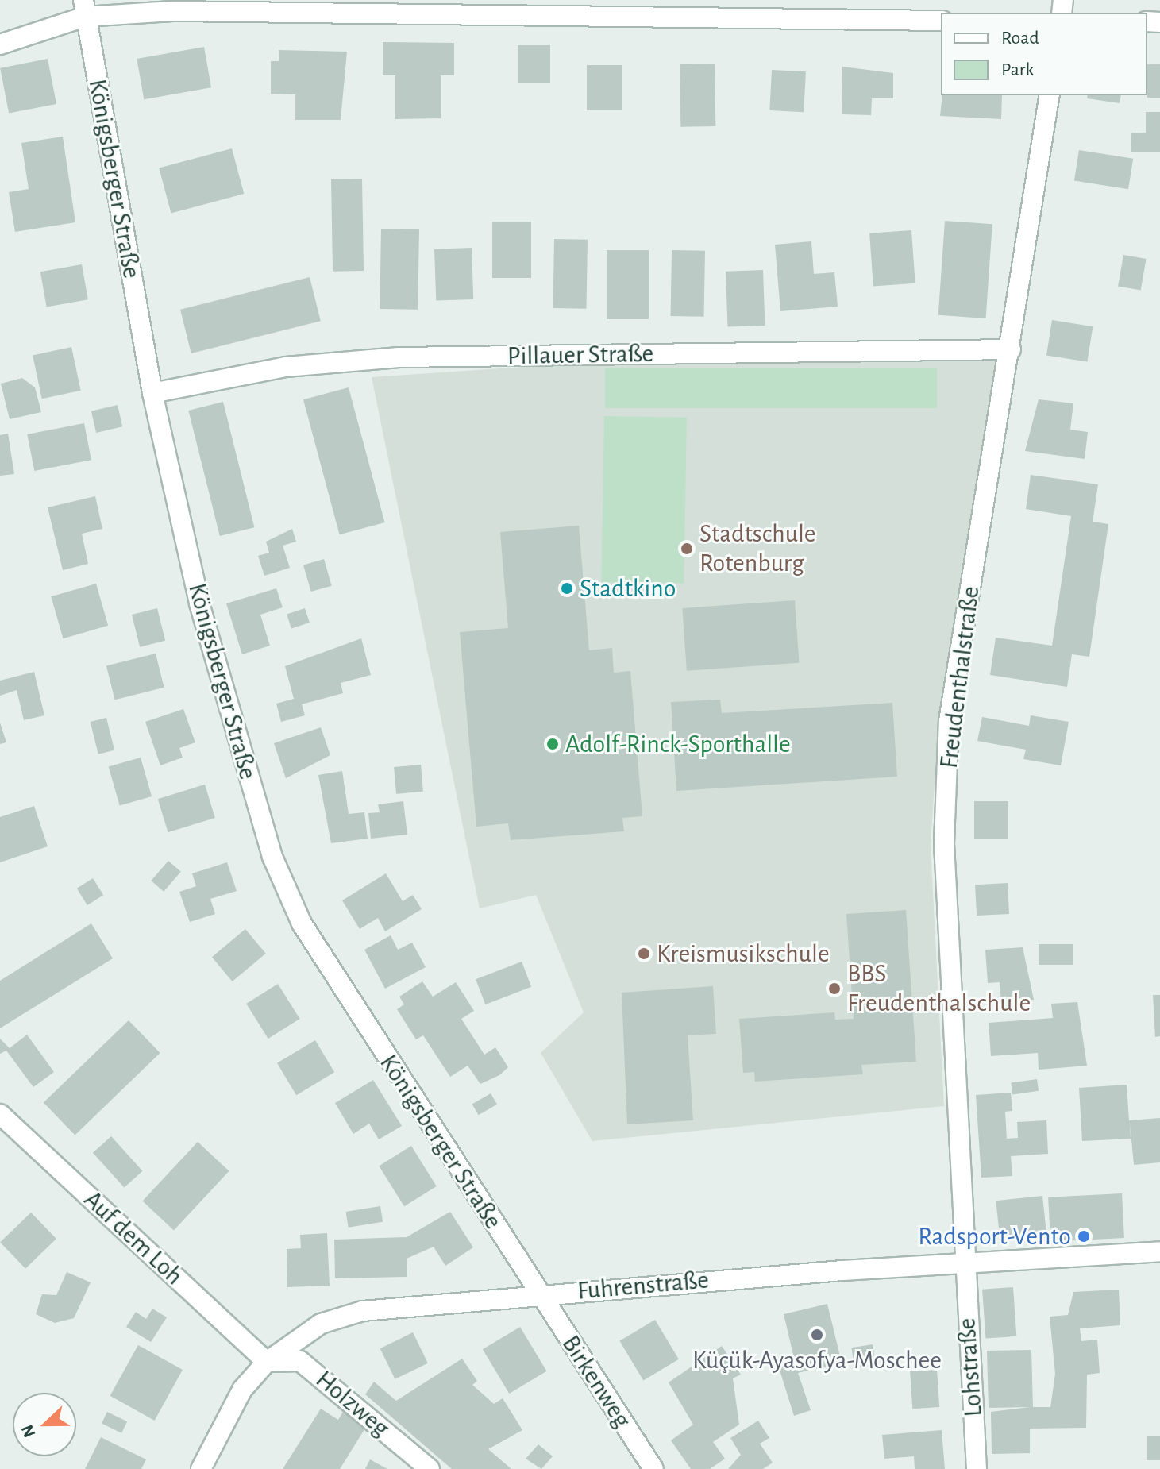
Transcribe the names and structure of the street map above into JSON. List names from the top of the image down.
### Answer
{
  "streets": {
    "street": [
      "Königsberger Straße",
      "Pillauer Straße",
      "Freudenthalstraße",
      "Auf dem Loh",
      "Fuhrenstraße",
      "Lohstraße",
      "Birkenweg",
      "Holzweg"
    ]
  },
  "crossings": [
    ["Königsberger Straße", "Pillauer Straße"],
    ["Königsberger Straße", "Fuhrenstraße"],
    ["Königsberger Straße", "Birkenweg"],
    ["Pillauer Straße", "Freudenthalstraße"],
    ["Freudenthalstraße", "Fuhrenstraße"],
    ["Freudenthalstraße", "Lohstraße"],
    ["Auf dem Loh", "Fuhrenstraße"],
    ["Auf dem Loh", "Holzweg"],
    ["Fuhrenstraße", "Lohstraße"],
    ["Fuhrenstraße", "Birkenweg"],
    ["Fuhrenstraße", "Holzweg"]
  ],
  "places": [
    "Stadtschule Rotenburg",
    "Stadtkino",
    "Adolf-Rinck-Sporthalle",
    "Kreismusikschule",
    "BBS Freudenthalschule",
    "Radsport-Vento",
    "Küçük-Ayasofya-Moschee"
  ],
  "legend": ["Road", "Park"],
  "north": "left"
}
